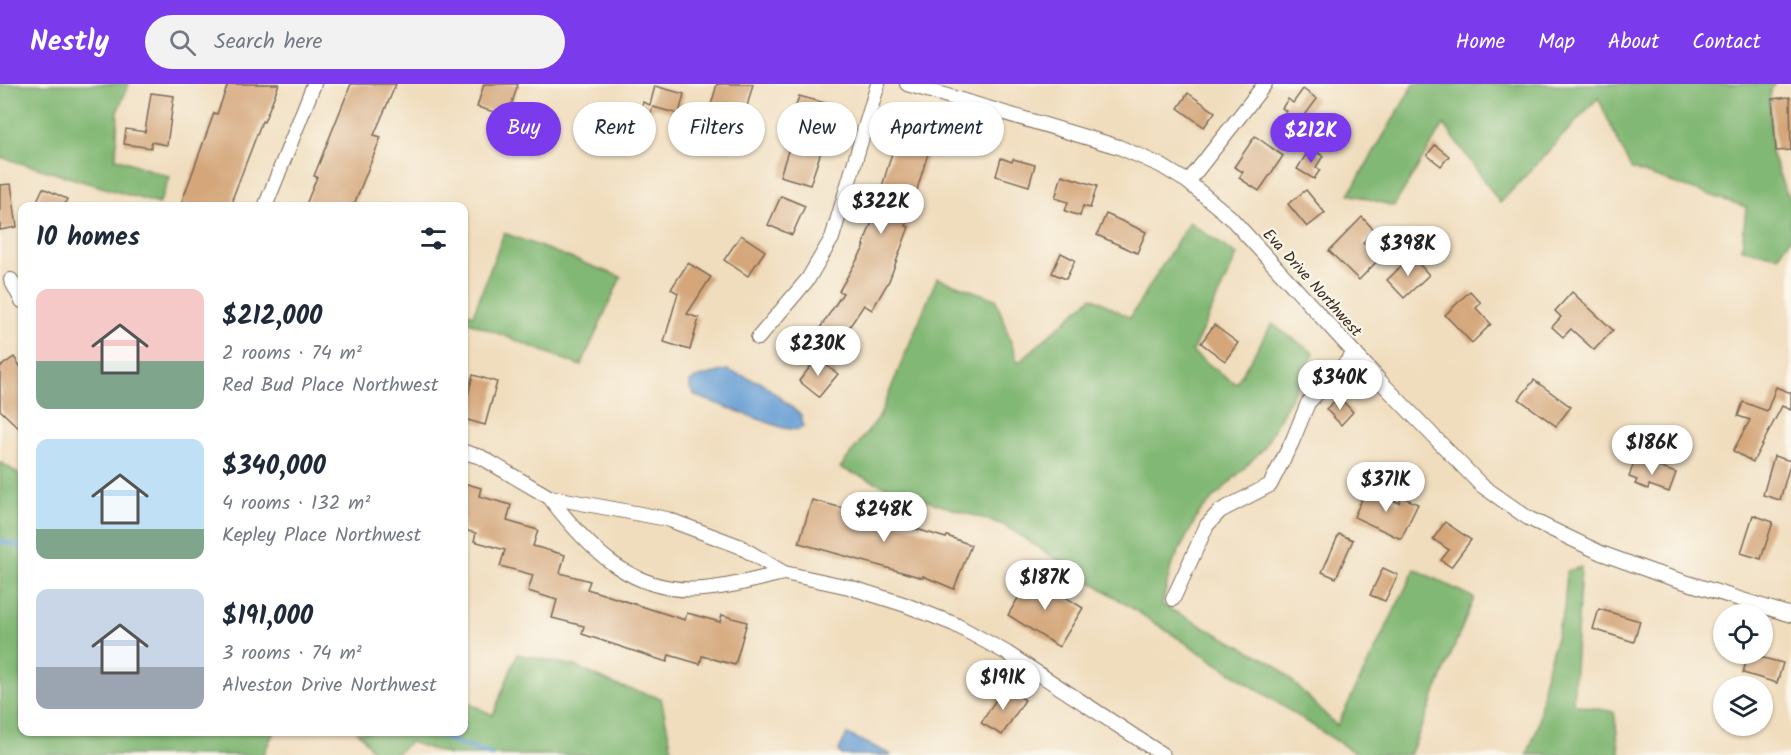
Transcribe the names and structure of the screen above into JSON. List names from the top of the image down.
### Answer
{
  "streets": {
    "street": ["Eva Drive Northwest"]
  },
  "page": {
    "header": "Nestly",
    "search": "Search here",
    "nav": [
      "Home",
      "Map",
      "About",
      "Contact"
    ],
    "chip": [
      "Buy",
      "Rent",
      "Filters",
      "New",
      "Apartment"
    ],
    "price": [
      "$212K",
      "$322K",
      "$398K",
      "$230K",
      "$340K",
      "$186K",
      "$371K",
      "$248K",
      "$187K",
      "$191K"
    ],
    "heading": "10 homes",
    "list": [
      {
        "name": "$212,000",
        "note": "2 rooms · 74 m² · Red Bud Place Northwest"
      },
      {
        "name": "$340,000",
        "note": "4 rooms · 132 m² · Kepley Place Northwest"
      },
      {
        "name": "$191,000",
        "note": "3 rooms · 74 m² · Alveston Drive Northwest"
      }
    ]
  }
}
